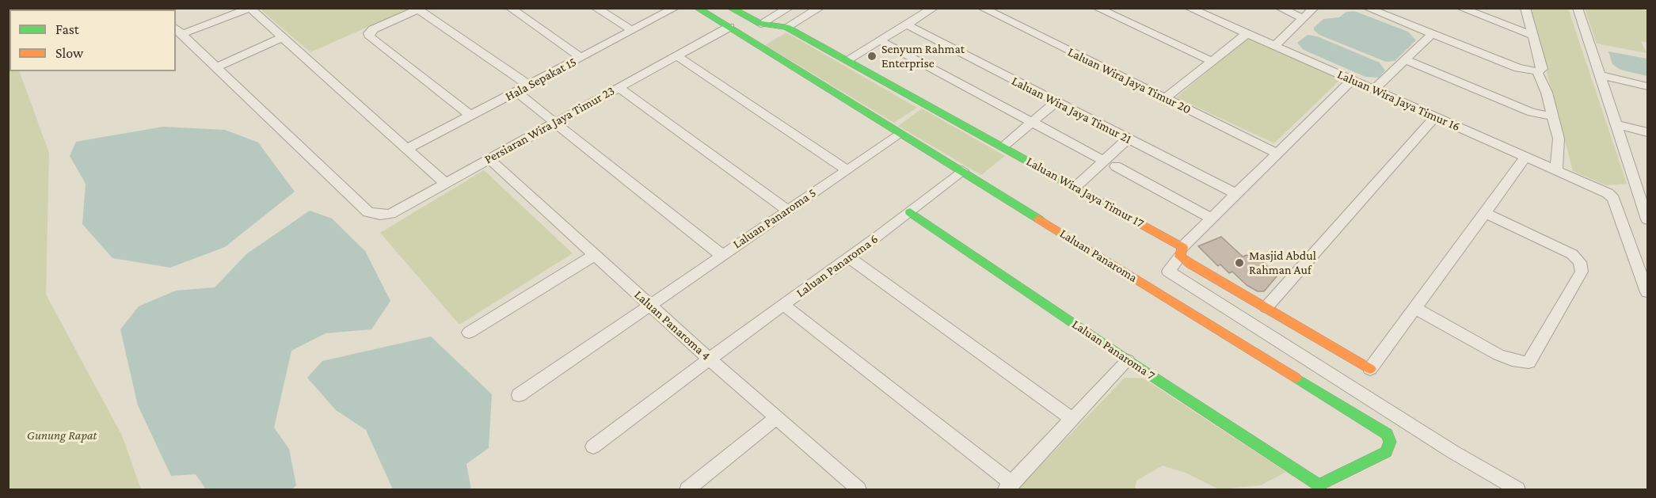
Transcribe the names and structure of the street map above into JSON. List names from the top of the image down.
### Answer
{
  "streets": {
    "street": [
      "Hala Sepakat 15",
      "Laluan Wira Jaya Timur 20",
      "Laluan Wira Jaya Timur 16",
      "Laluan Wira Jaya Timur 21",
      "Persiaran Wira Jaya Timur 23",
      "Laluan Wira Jaya Timur 17",
      "Laluan Panaroma 5",
      "Laluan Panaroma",
      "Laluan Panaroma 6",
      "Laluan Panaroma 4",
      "Laluan Panaroma 7"
    ]
  },
  "crossings": [
    ["Persiaran Wira Jaya Timur 23", "Laluan Panaroma"],
    ["Persiaran Wira Jaya Timur 23", "Laluan Panaroma 4"],
    ["Laluan Panaroma 5", "Laluan Panaroma"],
    ["Laluan Panaroma 5", "Laluan Panaroma 4"],
    ["Laluan Panaroma", "Laluan Panaroma 6"],
    ["Laluan Panaroma", "Laluan Panaroma 7"],
    ["Laluan Panaroma 6", "Laluan Panaroma 4"],
    ["Laluan Panaroma 6", "Laluan Panaroma 7"]
  ],
  "parks": ["Gunung Rapat"],
  "places": ["Senyum Rahmat Enterprise", "Masjid Abdul Rahman Auf"],
  "legend": ["Fast", "Slow"]
}
